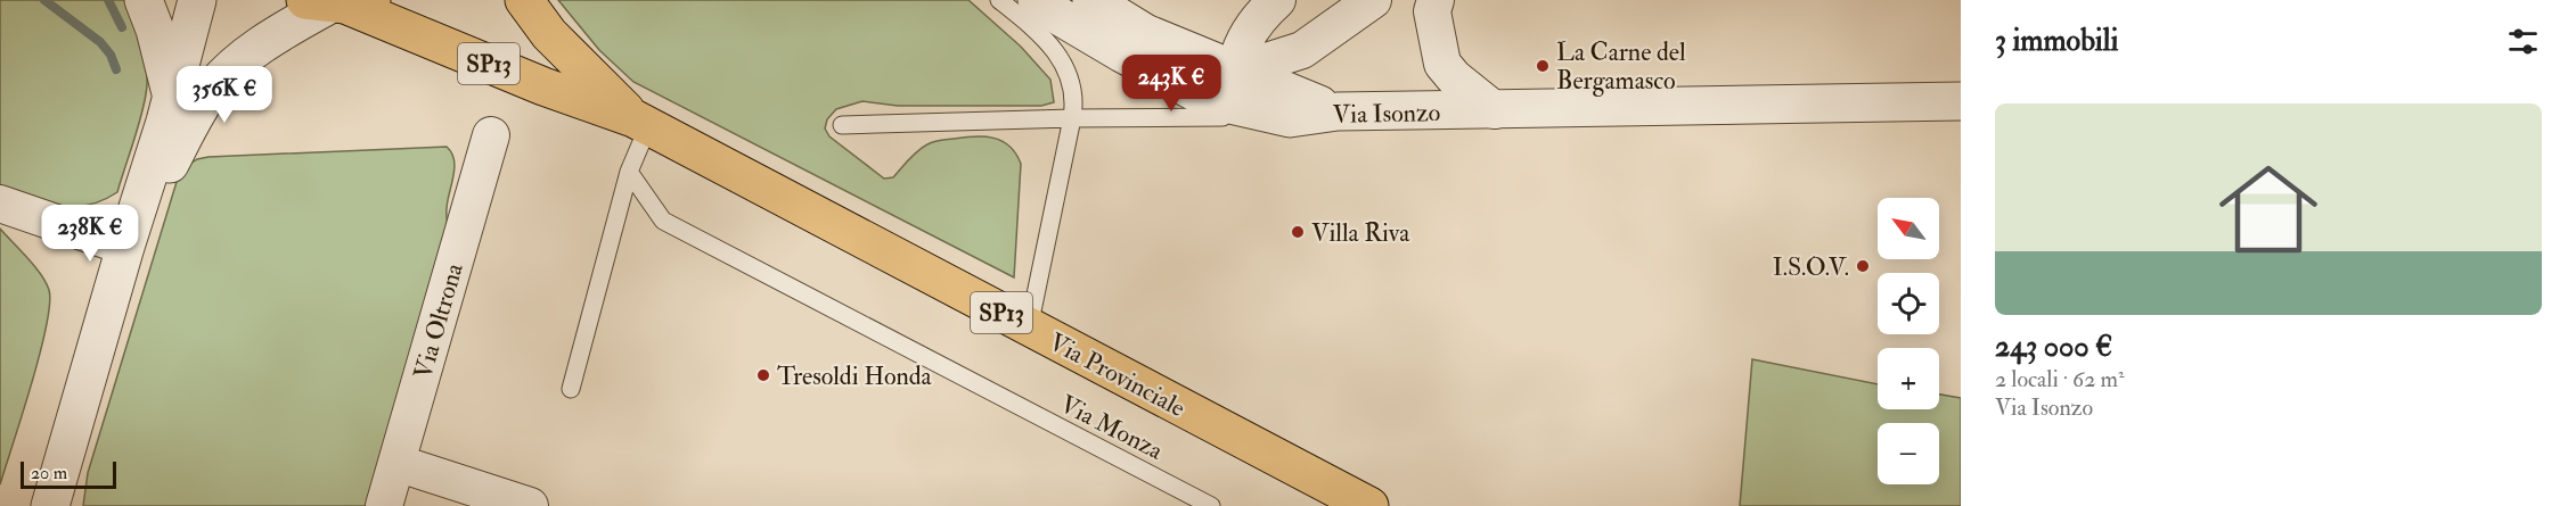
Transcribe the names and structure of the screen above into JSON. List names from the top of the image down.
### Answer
{
  "streets": {
    "main road": ["SP13", "Via Provinciale"],
    "street": ["Via Isonzo", "Via Oltrona"],
    "lane": ["Via Monza"]
  },
  "places": [
    "La Carne del Bergamasco",
    "Villa Riva",
    "I.S.O.V.",
    "Tresoldi Honda"
  ],
  "scale_bar": "20 m",
  "north": "top left",
  "page": {
    "heading": "3 immobili",
    "price": ["243K €", "356K €", "238K €"],
    "list": [
      {
        "name": "243 000 €",
        "note": "2 locali · 62 m² · Via Isonzo"
      }
    ],
    "map_buttons": ["+", "−"],
    "scale": "20 m"
  }
}
